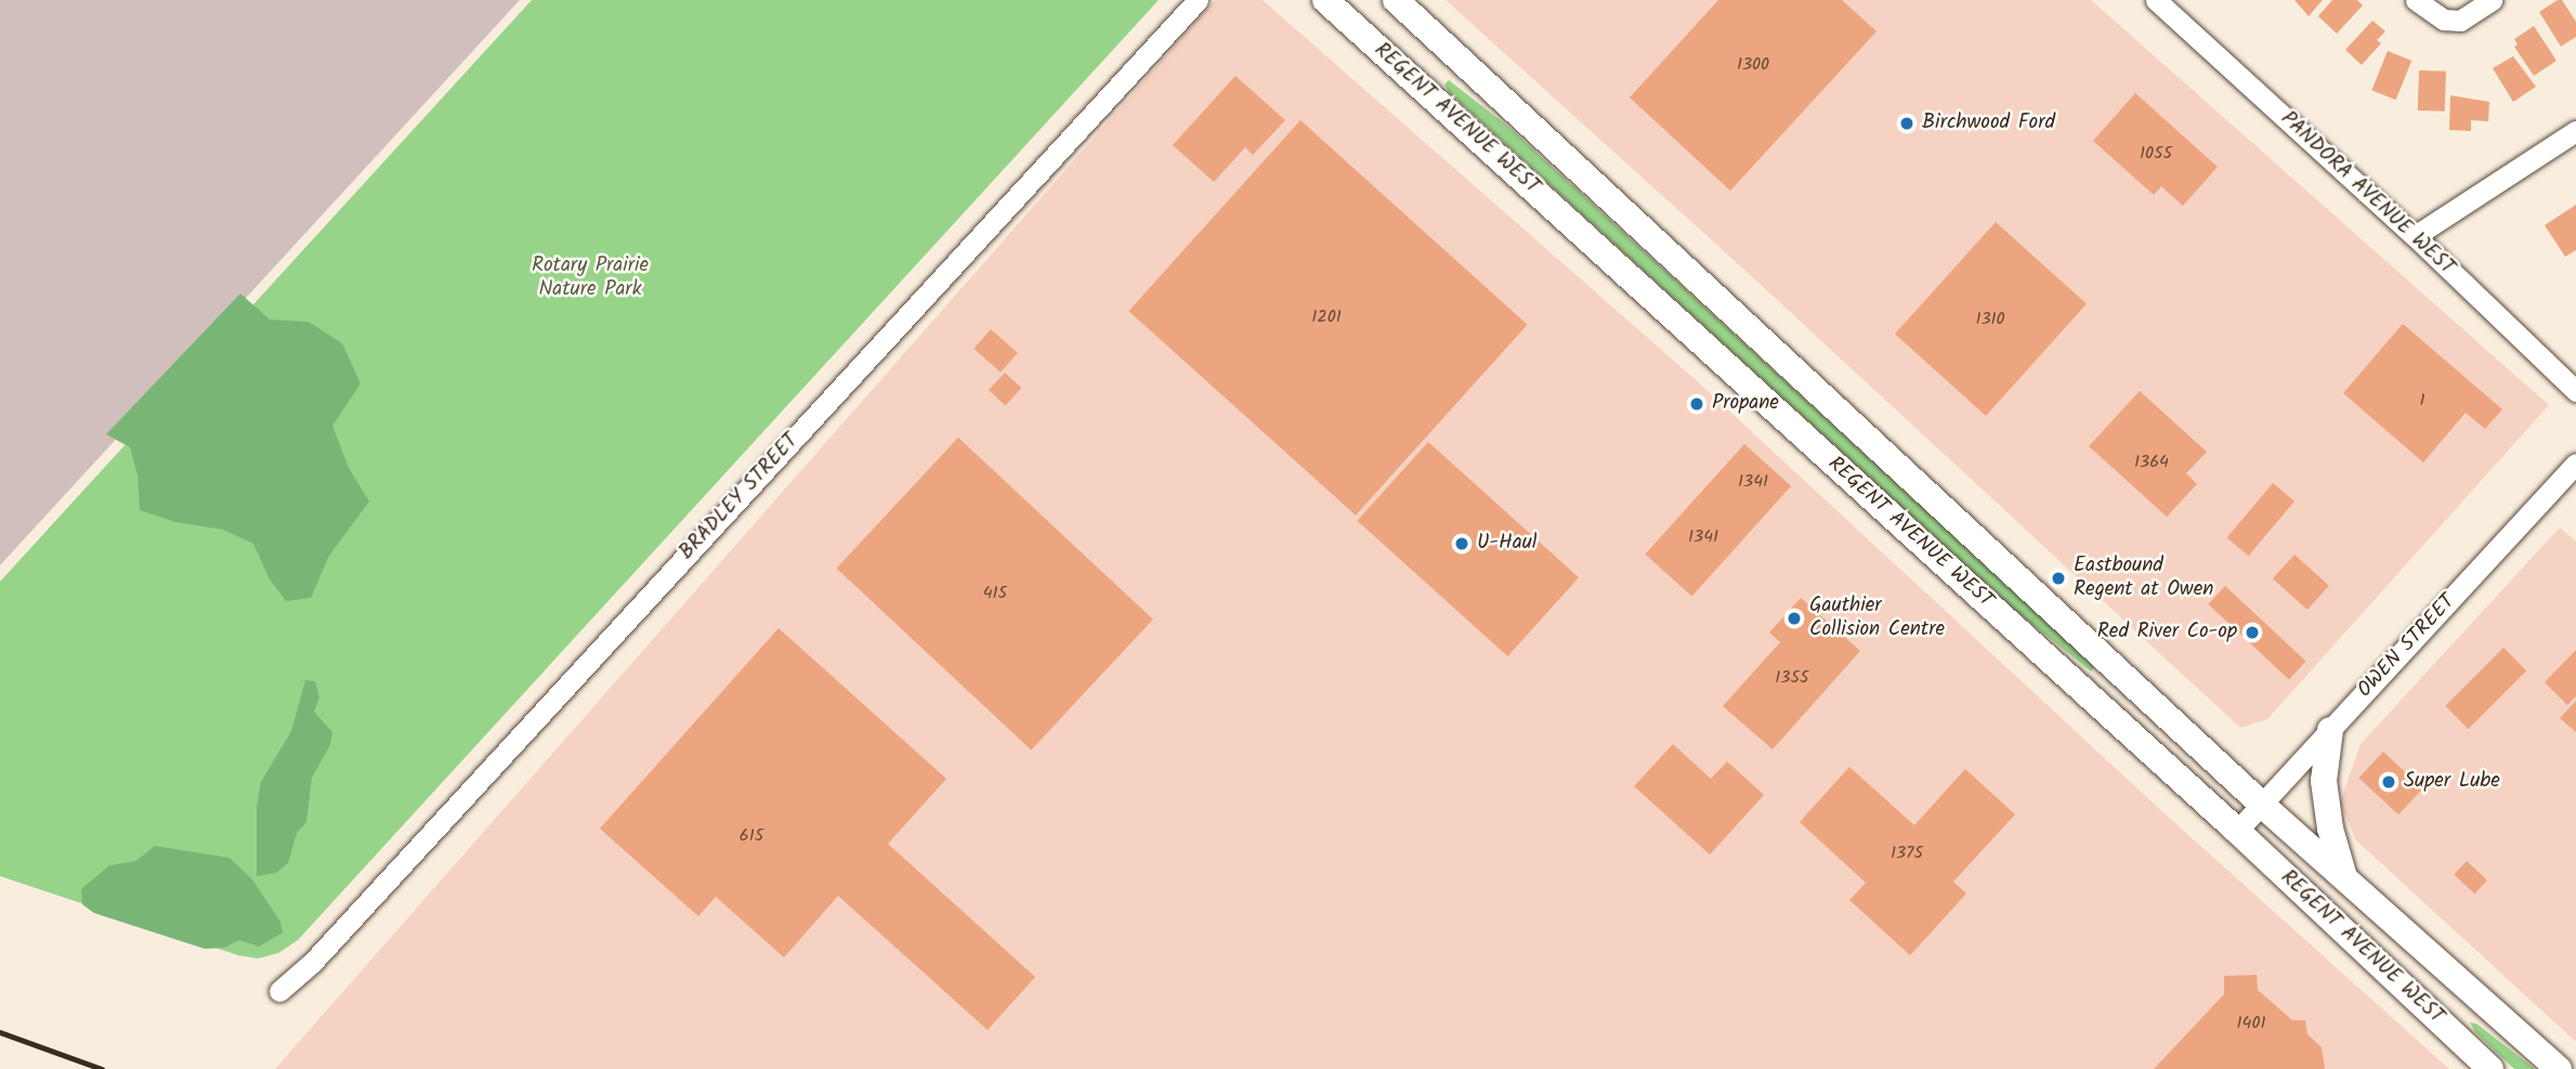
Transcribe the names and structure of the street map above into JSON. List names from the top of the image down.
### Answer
{
  "streets": {
    "main road": ["REGENT AVENUE WEST"],
    "street": ["PANDORA AVENUE WEST", "BRADLEY STREET", "OWEN STREET"]
  },
  "crossings": [
    ["REGENT AVENUE WEST", "OWEN STREET"]
  ],
  "parks": ["Rotary Prairie Nature Park"],
  "places": [
    "Birchwood Ford",
    "Propane",
    "U-Haul",
    "Eastbound Regent at Owen",
    "Gauthier Collision Centre",
    "Red River Co-op",
    "Super Lube"
  ],
  "house_numbers": [
    "1300",
    "1055",
    "1201",
    "1310",
    "1",
    "1364",
    "1341",
    "1341",
    "415",
    "1355",
    "615",
    "1375",
    "1401"
  ]
}
